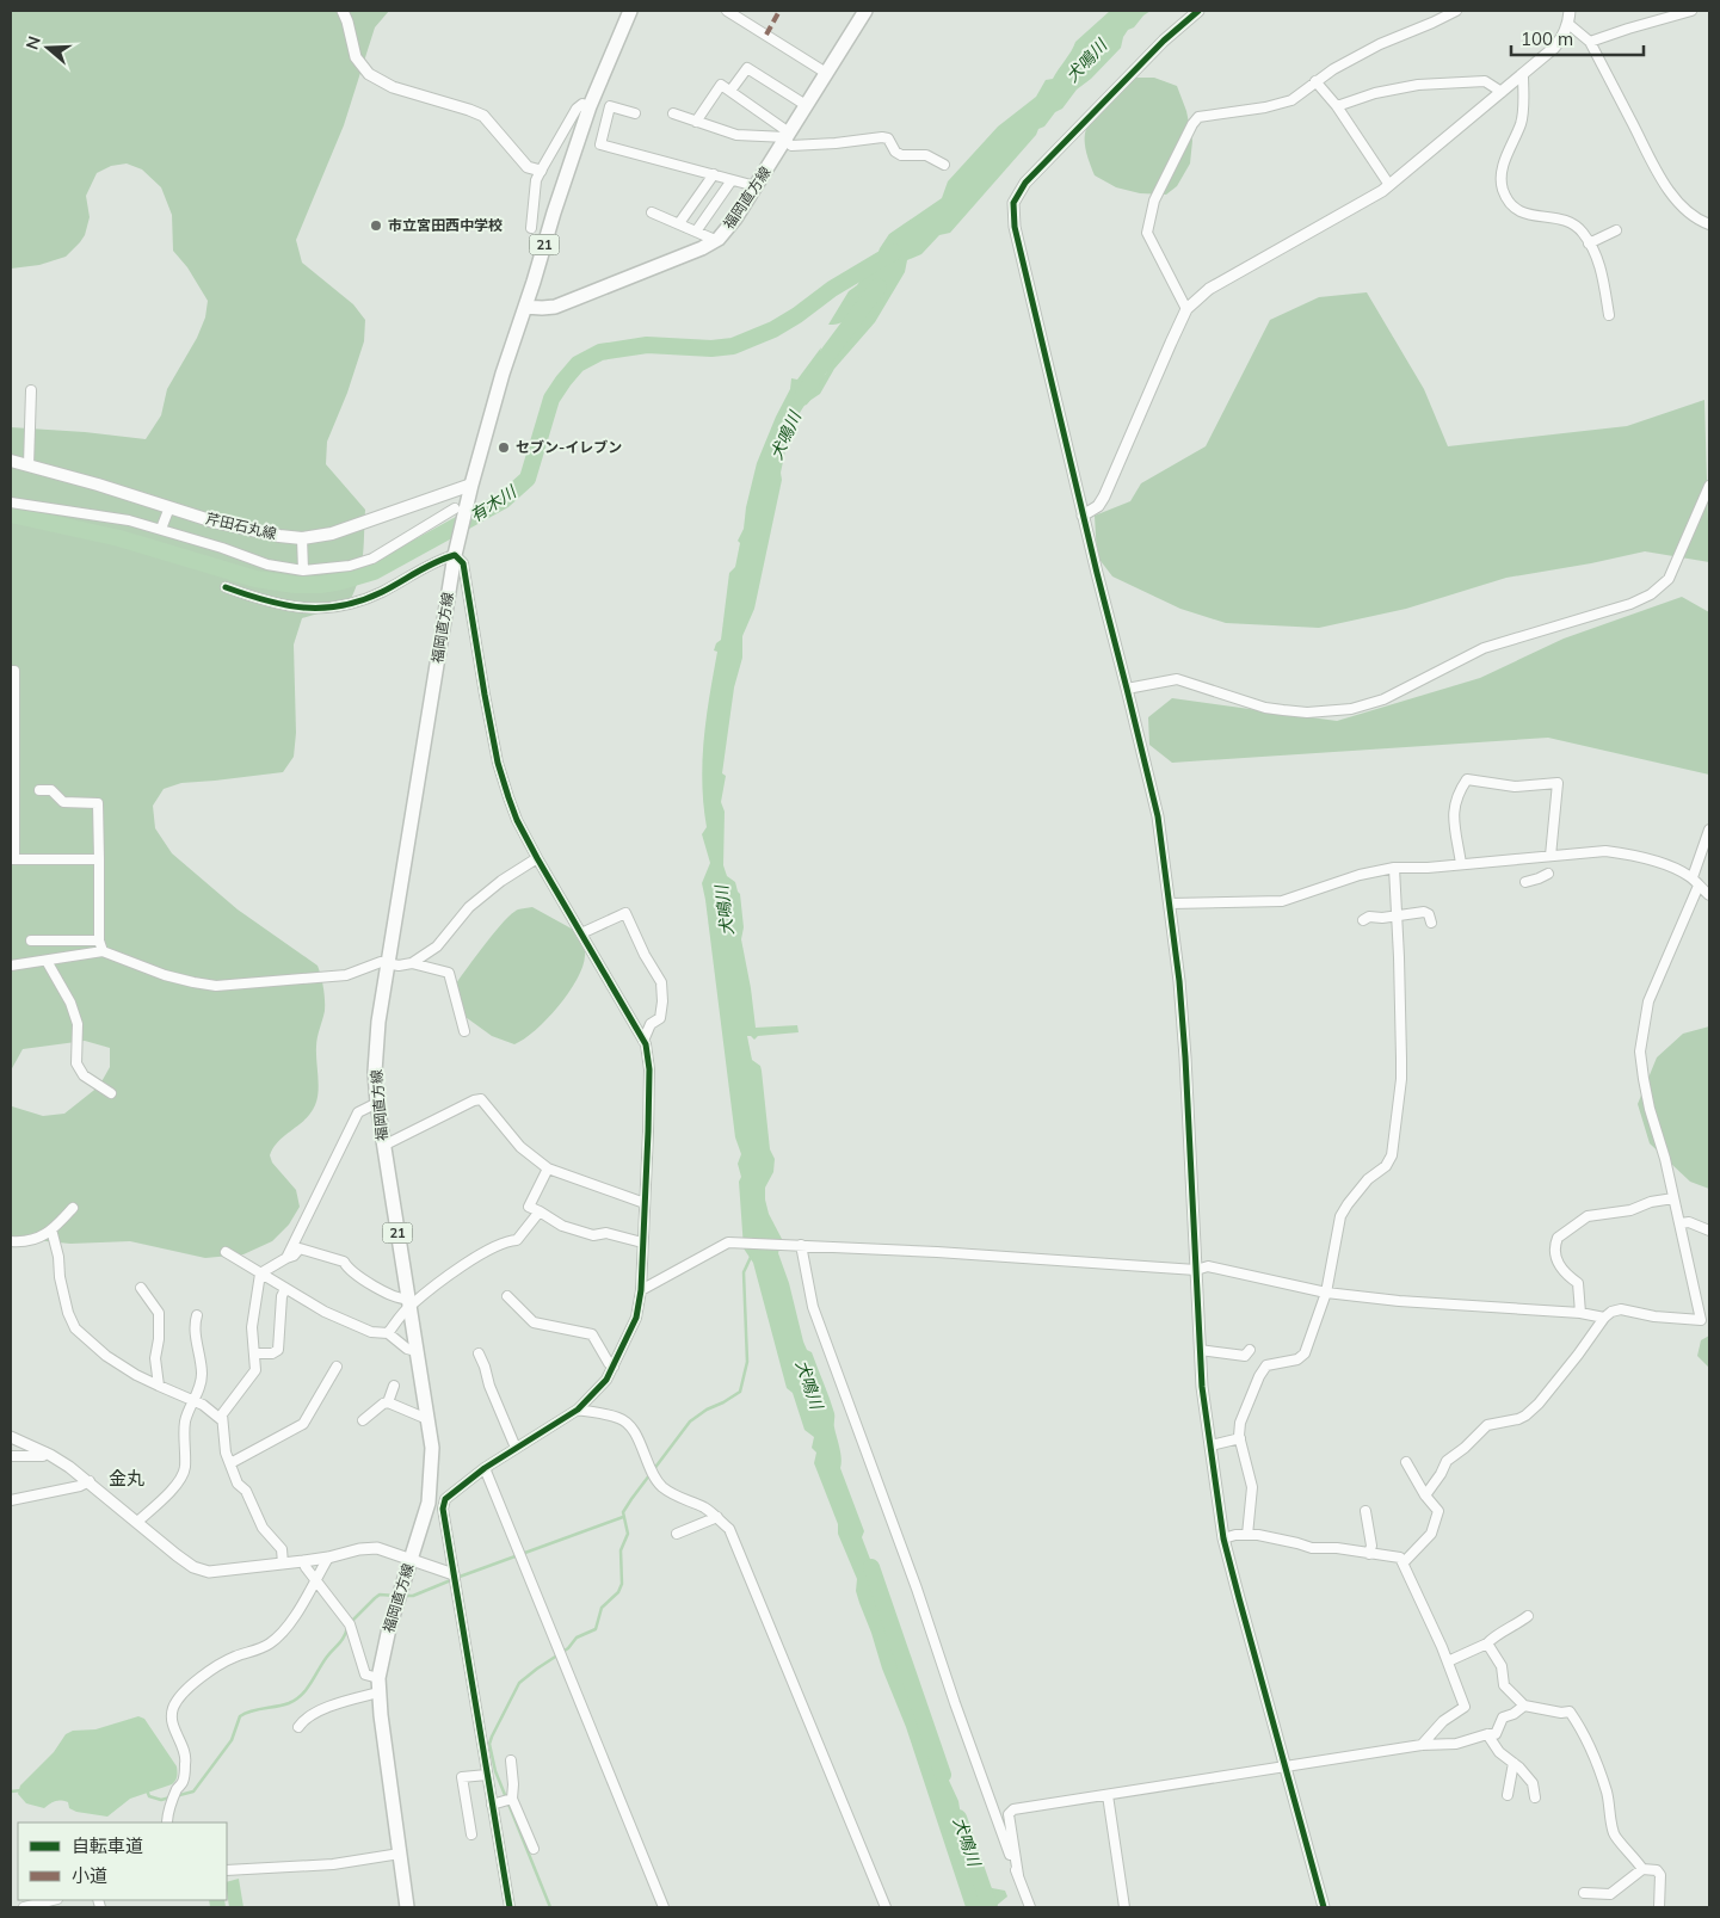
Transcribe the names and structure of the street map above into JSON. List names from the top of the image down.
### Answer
{
  "streets": {
    "main road": ["福岡直方線", "21", "芹田石丸線"]
  },
  "crossings": [
    ["福岡直方線", "芹田石丸線"]
  ],
  "districts": ["金丸"],
  "water": ["犬鳴川", "有木川"],
  "places": ["市立宮田西中学校", "セブン-イレブン"],
  "legend": ["自転車道", "小道"],
  "scale_bar": "100 m",
  "north": "left"
}
